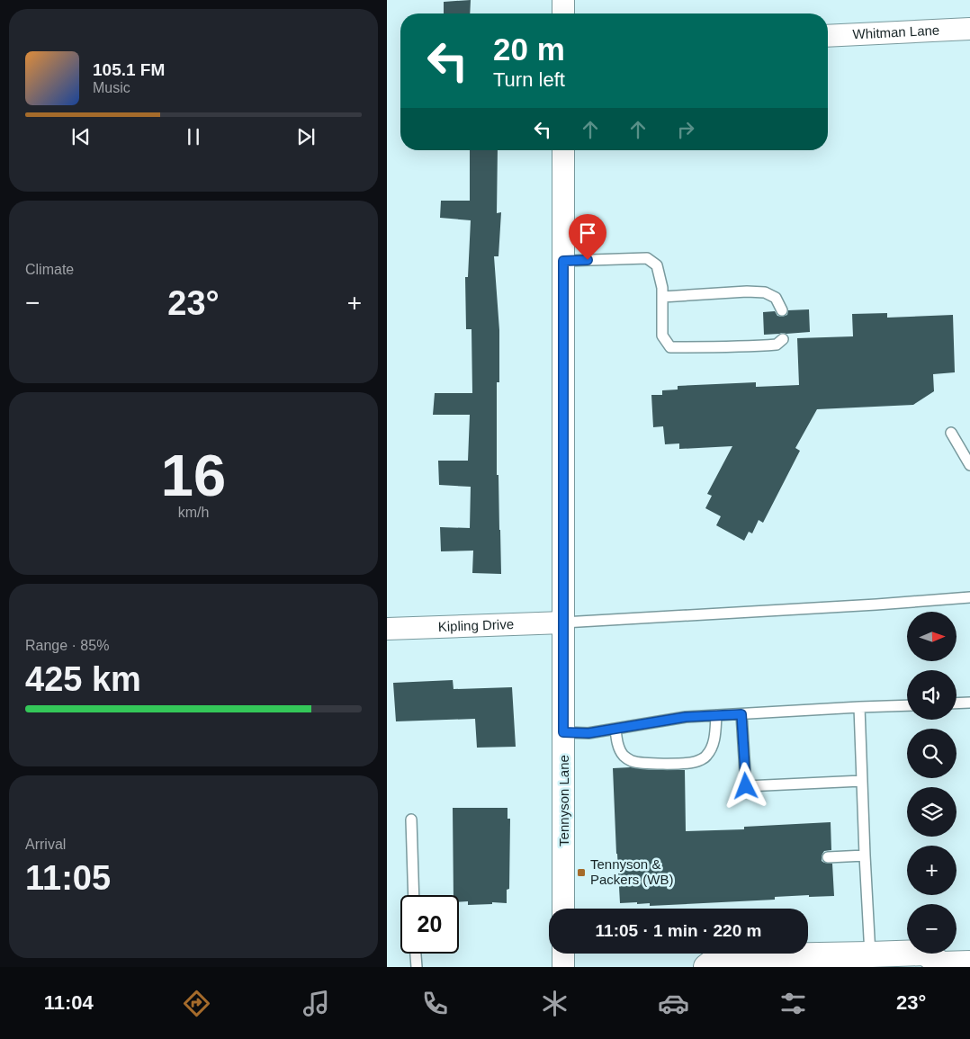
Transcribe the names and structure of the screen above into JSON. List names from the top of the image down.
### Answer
{
  "streets": {
    "street": ["Whitman Lane", "Kipling Drive", "Tennyson Lane"]
  },
  "crossings": [
    ["Kipling Drive", "Tennyson Lane"]
  ],
  "places": {
    "transit": ["Tennyson & Packers (WB)"]
  },
  "north": "right",
  "page": {
    "turn": ["20 m", "Turn left"],
    "song": ["105.1 FM", "Music"],
    "tile": [
      "Climate",
      ["16", "km/h"],
      ["Range · 85%", "425 km"],
      ["Arrival", "11:05"]
    ],
    "heat": ["−", "23°", "+"],
    "map_buttons": ["+", "−"],
    "limit": "20",
    "trip": "11:05 · 1 min · 220 m",
    "tabs": ["11:04", "23°"]
  }
}
